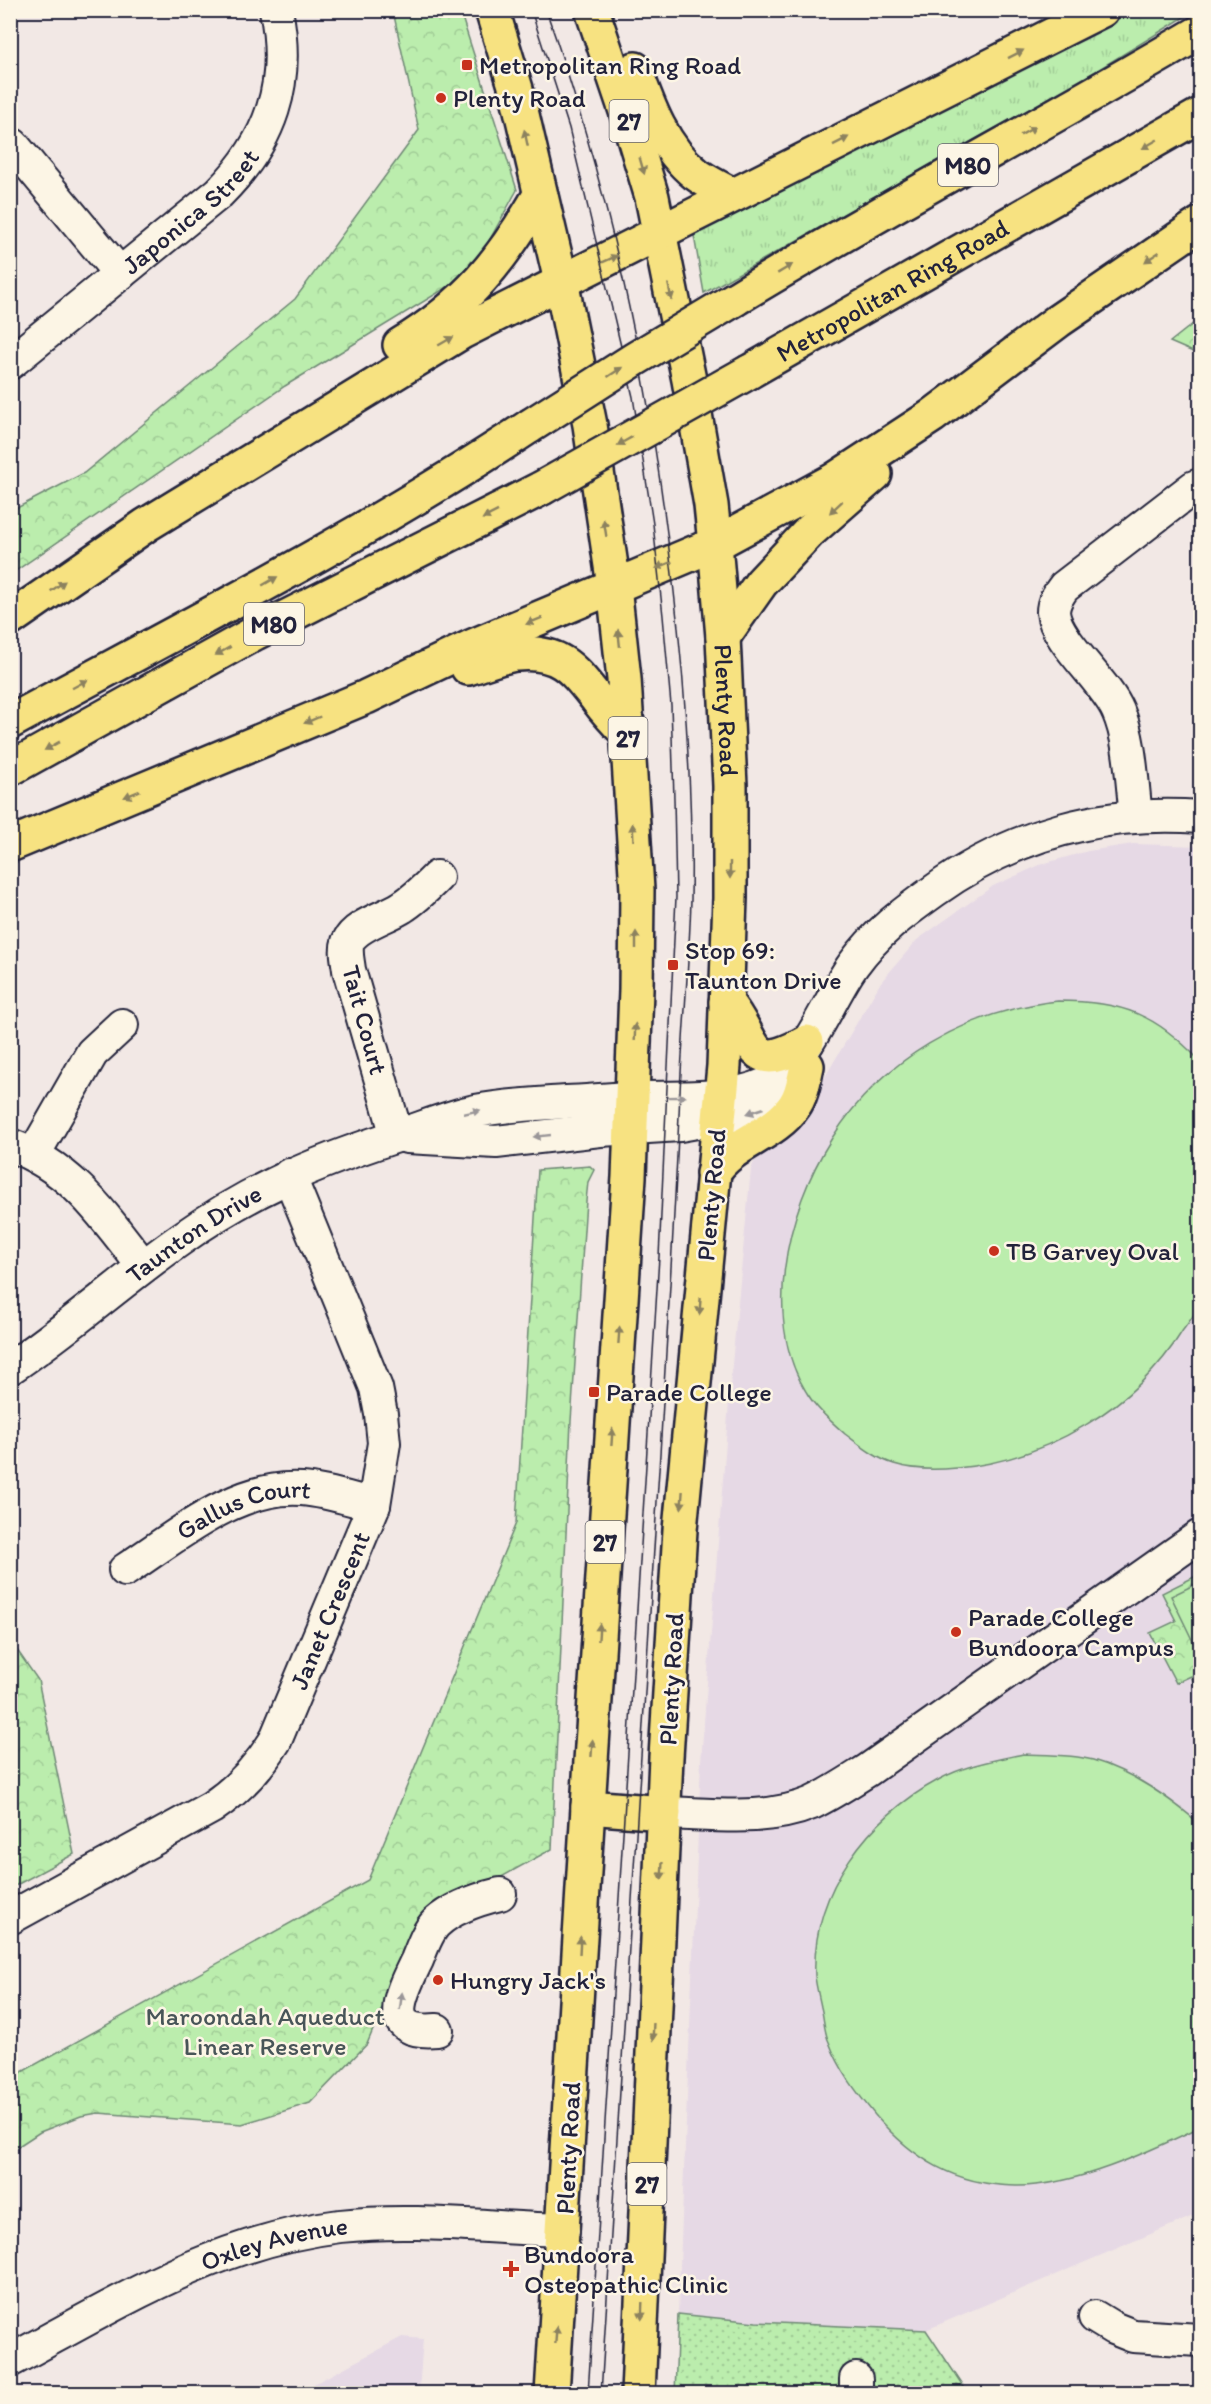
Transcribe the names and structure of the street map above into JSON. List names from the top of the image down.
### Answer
{
  "streets": {
    "highway": [
      "27",
      "M80",
      "Metropolitan Ring Road",
      "Plenty Road"
    ],
    "street": [
      "Japonica Street",
      "Tait Court",
      "Taunton Drive",
      "Gallus Court",
      "Janet Crescent",
      "Oxley Avenue"
    ]
  },
  "crossings": [
    ["Plenty Road", "Taunton Drive"],
    ["Plenty Road", "Oxley Avenue"],
    ["Tait Court", "Taunton Drive"],
    ["Taunton Drive", "Janet Crescent"],
    ["Gallus Court", "Janet Crescent"]
  ],
  "parks": ["Maroondah Aqueduct Linear Reserve"],
  "places": {
    "transit": ["Metropolitan Ring Road", "Stop 69: Taunton Drive", "Parade College"],
    "other": [
      "Plenty Road",
      "TB Garvey Oval",
      "Parade College Bundoora Campus",
      "Hungry Jack's"
    ],
    "health": ["Bundoora Osteopathic Clinic"]
  }
}
